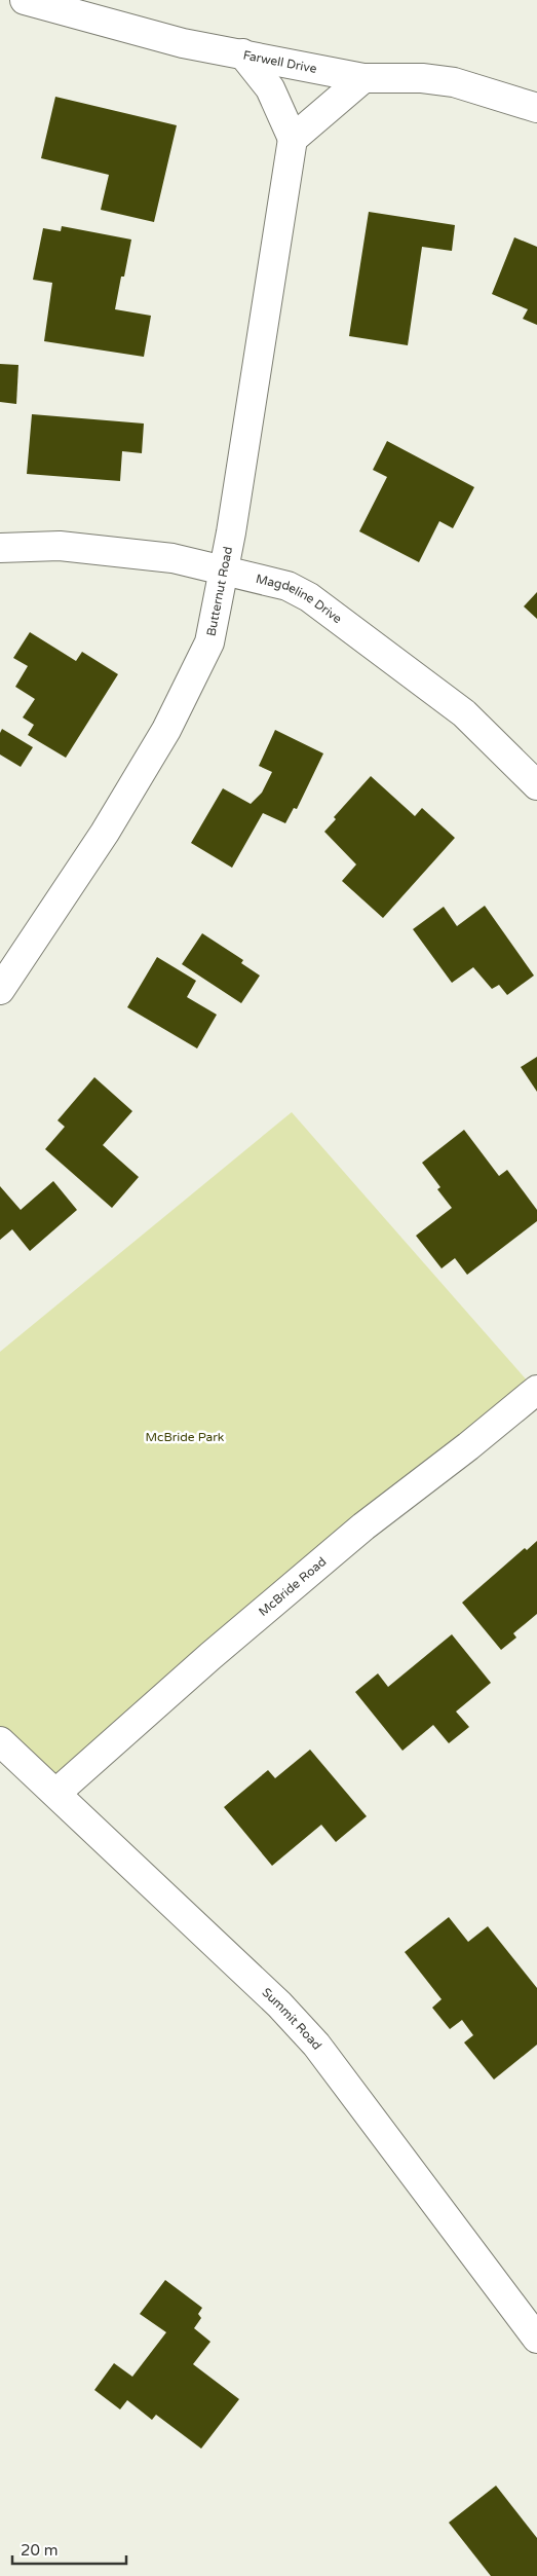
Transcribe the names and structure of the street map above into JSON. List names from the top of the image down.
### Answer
{
  "streets": {
    "street": [
      "Farwell Drive",
      "Butternut Road",
      "Magdeline Drive",
      "McBride Road",
      "Summit Road"
    ]
  },
  "crossings": [
    ["Butternut Road", "Magdeline Drive"],
    ["McBride Road", "Summit Road"]
  ],
  "parks": ["McBride Park"],
  "scale_bar": "20 m"
}
